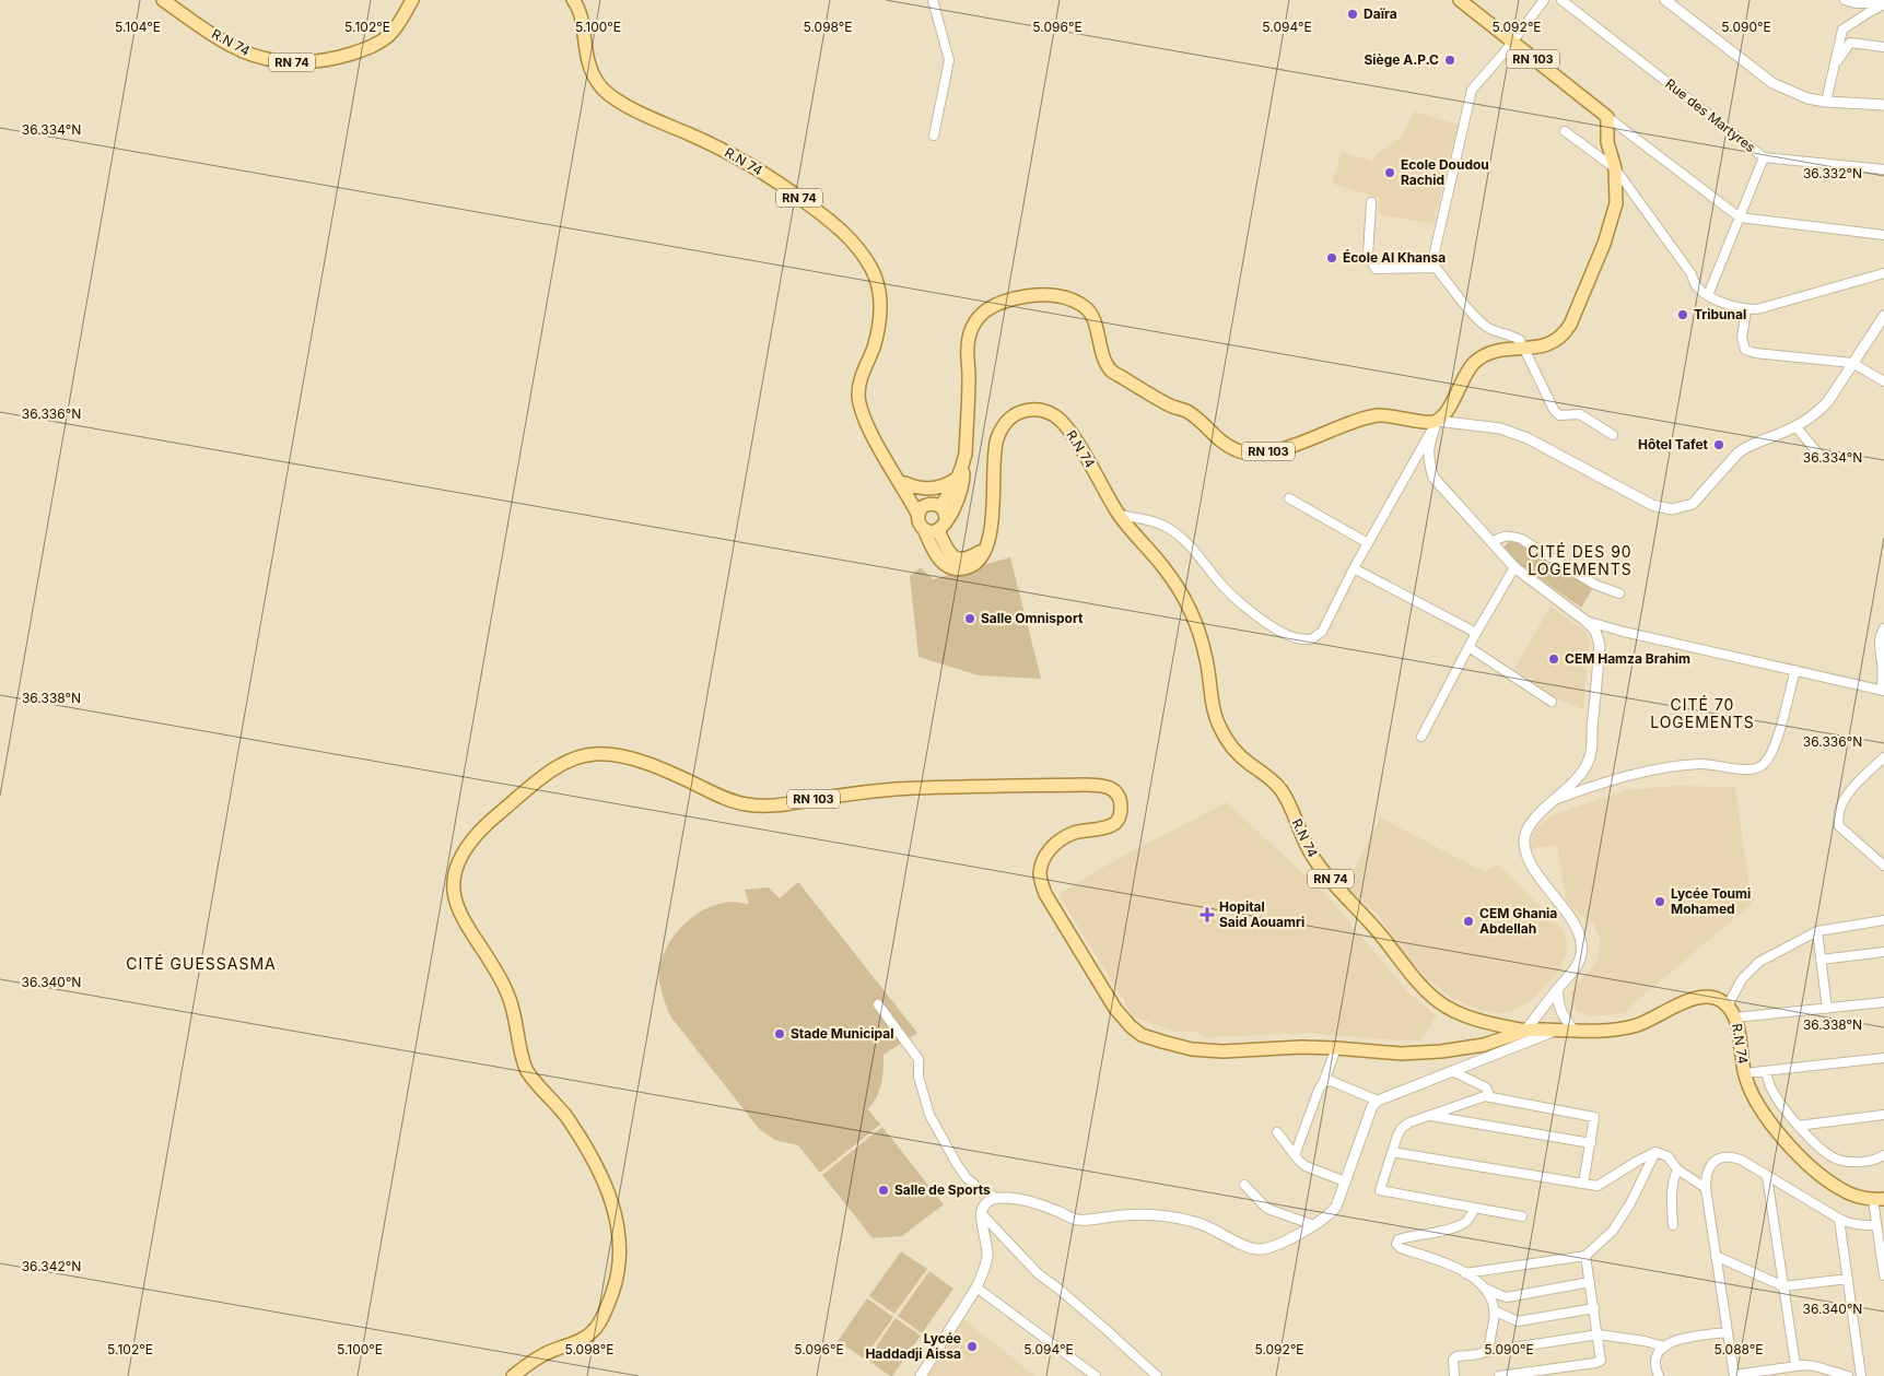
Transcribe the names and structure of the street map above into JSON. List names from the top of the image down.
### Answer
{
  "streets": {
    "main road": ["R.N 74", "RN 103", "RN 74"],
    "street": ["Rue des Martyres"]
  },
  "crossings": [
    ["R.N 74", "RN 103"]
  ],
  "districts": ["CITÉ DES 90 LOGEMENTS", "CITÉ 70 LOGEMENTS", "CITÉ GUESSASMA"],
  "places": {
    "other": [
      "Daïra",
      "Siège A.P.C",
      "Ecole Doudou Rachid",
      "École Al Khansa",
      "Tribunal",
      "Hôtel Tafet",
      "Salle Omnisport",
      "CEM Hamza Brahim",
      "Lycée Toumi Mohamed",
      "CEM Ghania Abdellah",
      "Stade Municipal",
      "Salle de Sports",
      "Lycée Haddadji Aissa"
    ],
    "health": ["Hopital Said Aouamri"]
  },
  "coordinates": [
    "5.104°E",
    "5.102°E",
    "5.100°E",
    "5.098°E",
    "5.096°E",
    "5.094°E",
    "5.092°E",
    "5.090°E",
    "36.334°N",
    "36.332°N",
    "36.336°N",
    "36.338°N",
    "36.340°N",
    "36.342°N",
    "5.088°E"
  ]
}
